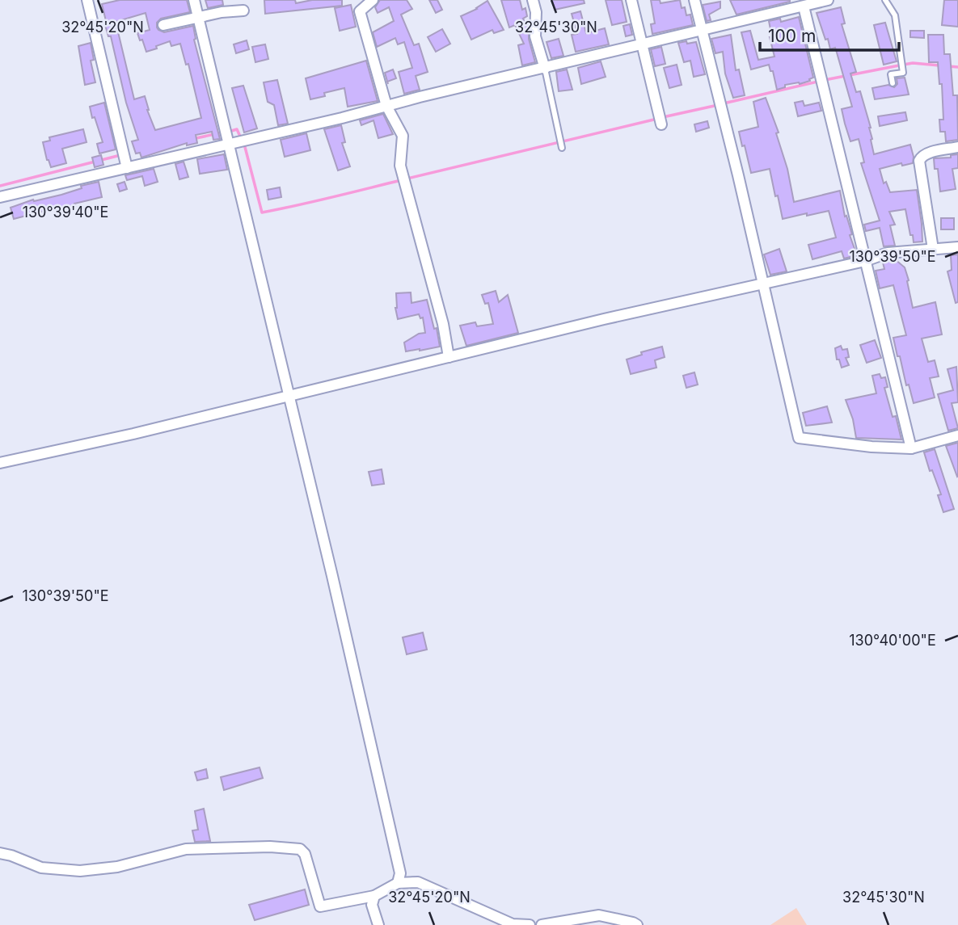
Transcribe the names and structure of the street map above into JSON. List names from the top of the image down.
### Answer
{
  "scale_bar": "100 m",
  "coordinates": [
    "32°45'20\"N",
    "32°45'30\"N",
    "130°39'40\"E",
    "130°39'50\"E",
    "130°40'00\"E"
  ]
}
